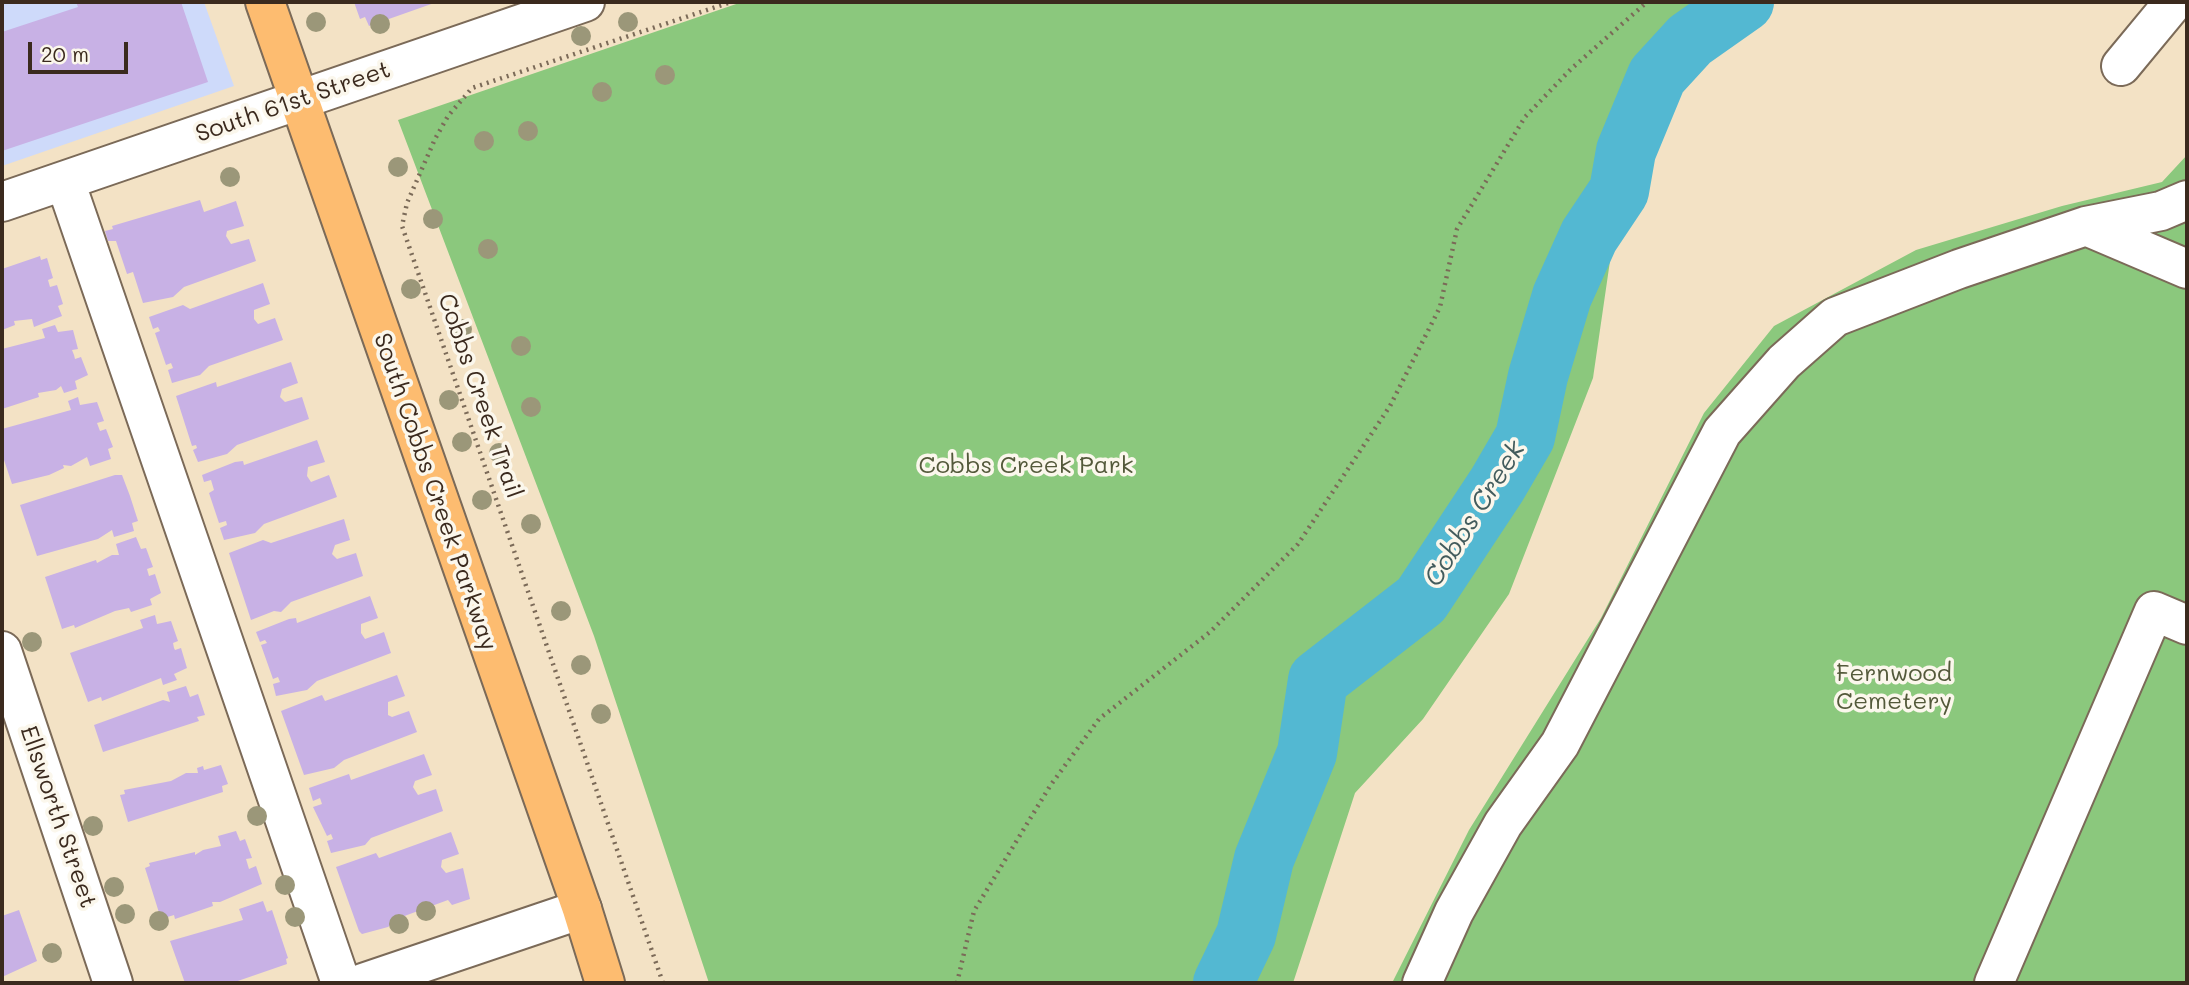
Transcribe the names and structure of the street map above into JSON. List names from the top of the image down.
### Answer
{
  "streets": {
    "main road": ["South Cobbs Creek Parkway"],
    "street": ["South 61st Street", "Ellsworth Street"],
    "path": ["Cobbs Creek Trail"]
  },
  "crossings": [
    ["South 61st Street", "South Cobbs Creek Parkway"]
  ],
  "water": ["Cobbs Creek"],
  "parks": ["Cobbs Creek Park", "Fernwood Cemetery"],
  "scale_bar": "20 m"
}
